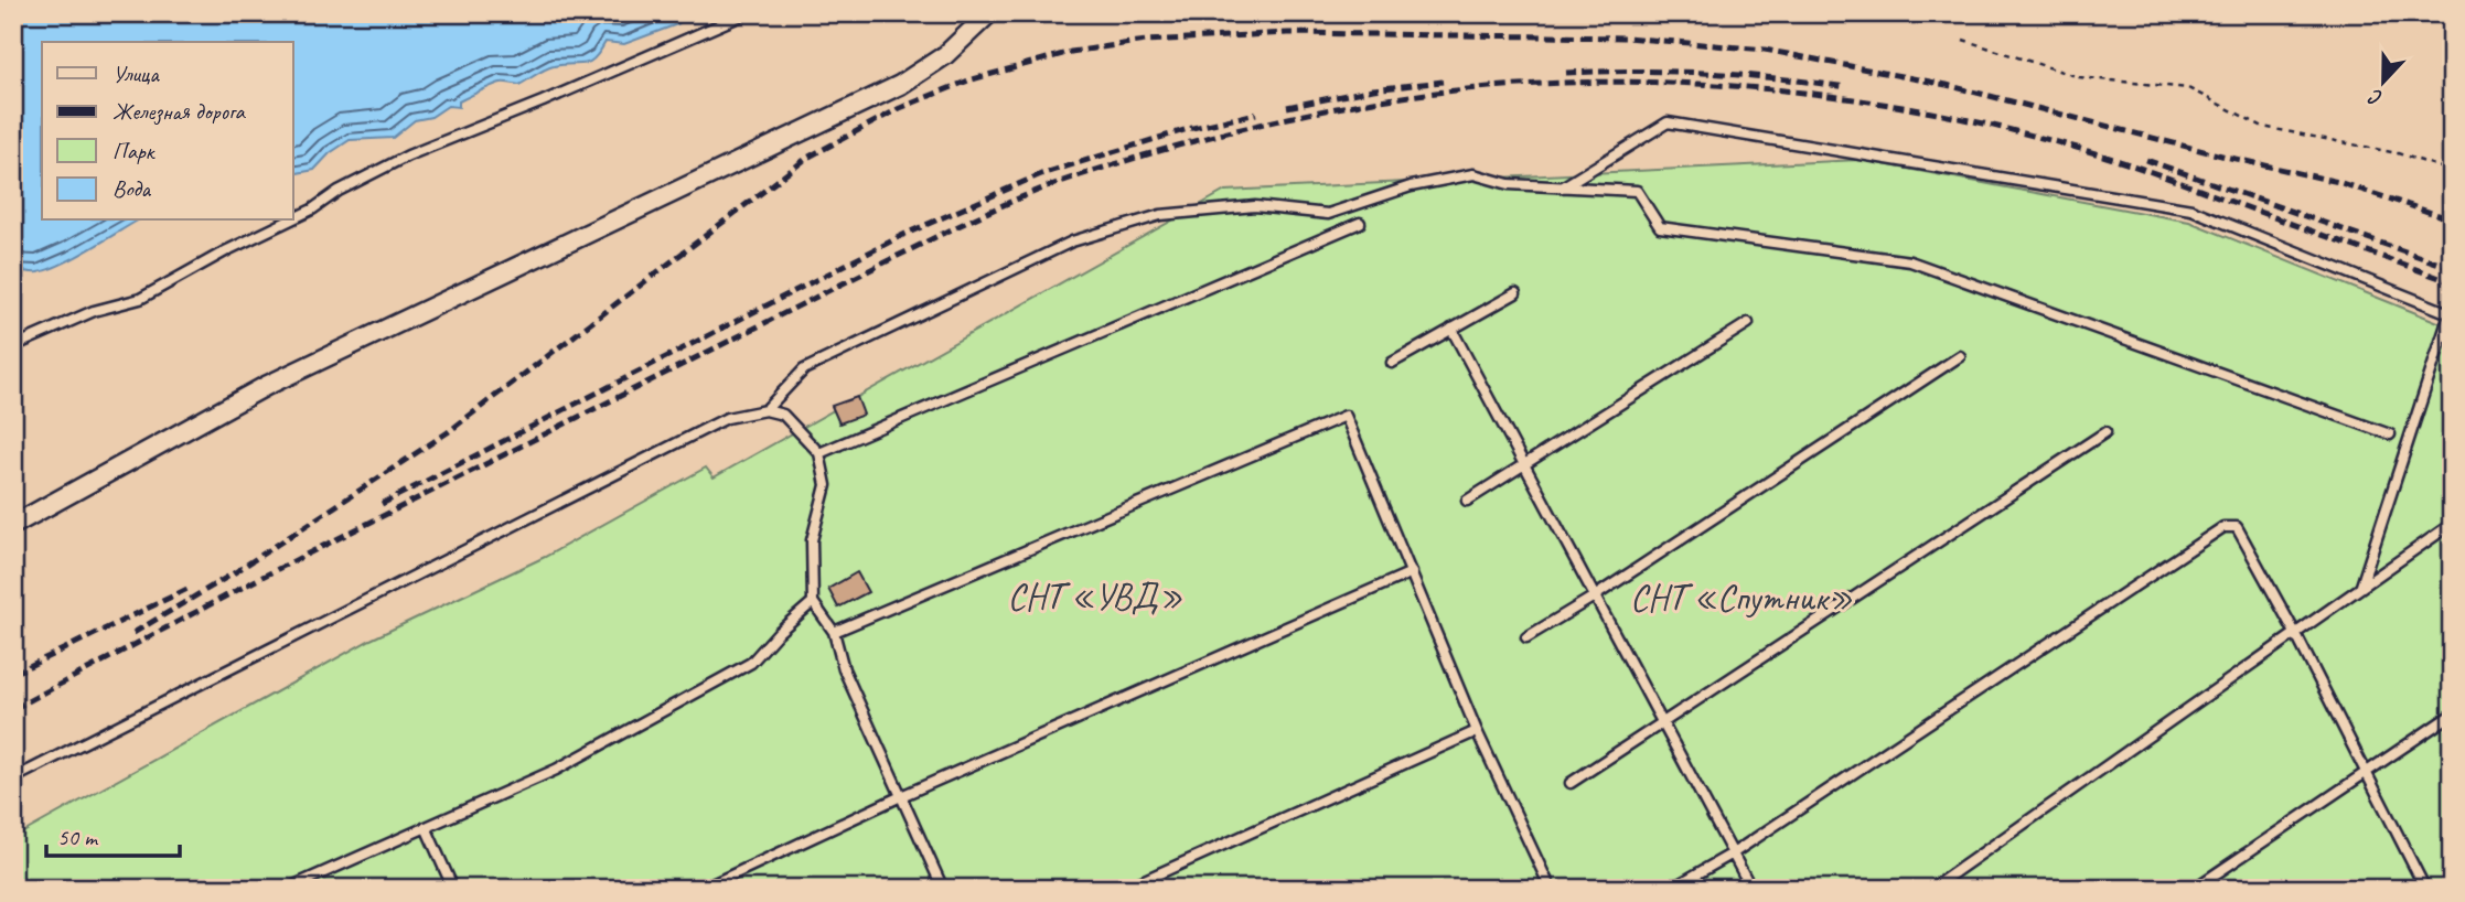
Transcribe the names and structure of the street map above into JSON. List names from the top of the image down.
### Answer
{
  "parks": ["СНТ «УВД»", "СНТ «Спутник»"],
  "legend": [
    "Улица",
    "Железная дорога",
    "Парк",
    "Вода"
  ],
  "scale_bar": "50 m",
  "north": "bottom"
}
